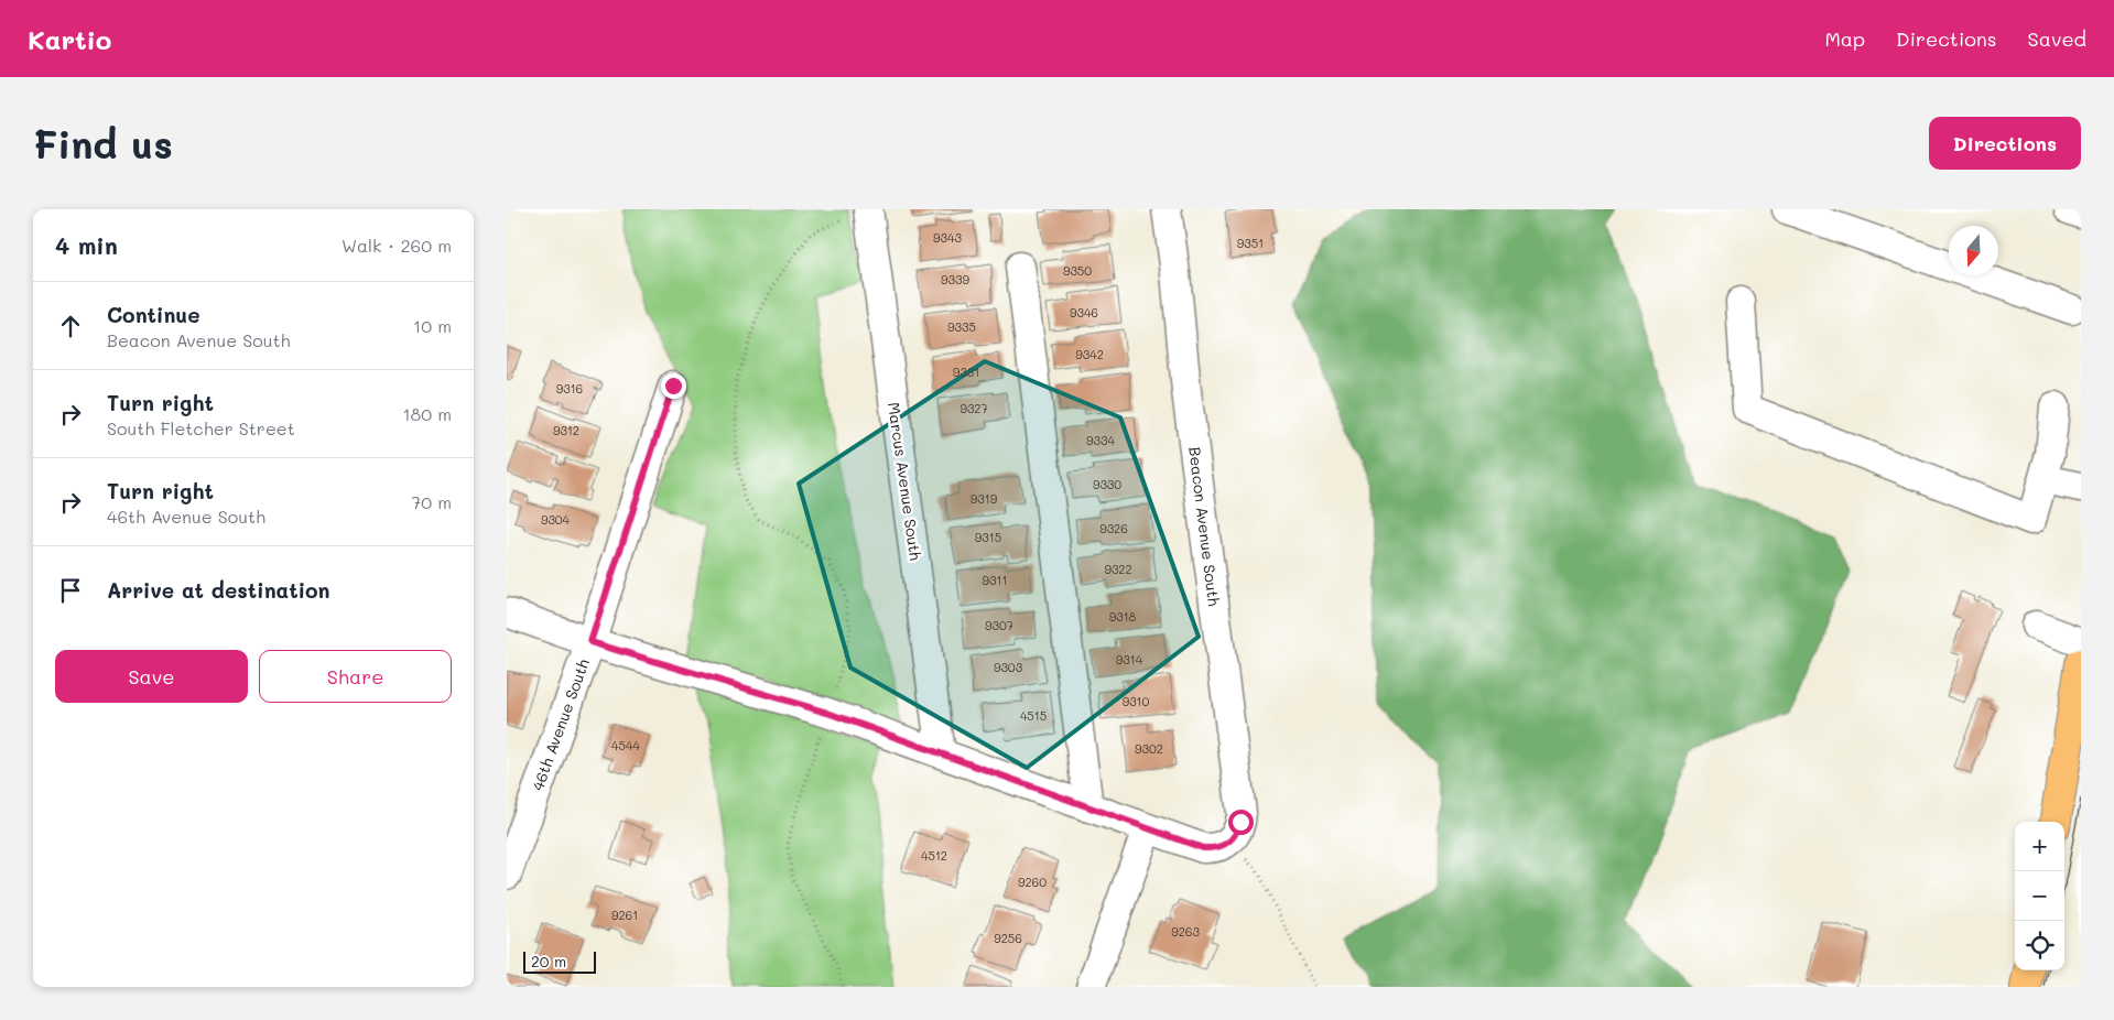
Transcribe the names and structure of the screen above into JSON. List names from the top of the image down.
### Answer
{
  "streets": {
    "street": ["Marcus Avenue South", "Beacon Avenue South", "46th Avenue South"]
  },
  "house_numbers": [
    "9343",
    "9351",
    "9350",
    "9339",
    "9346",
    "9335",
    "9342",
    "9331",
    "9316",
    "9327",
    "9312",
    "9334",
    "9330",
    "9319",
    "9304",
    "9326",
    "9315",
    "9322",
    "9311",
    "9318",
    "9307",
    "9314",
    "9303",
    "9310",
    "4515",
    "4544",
    "9302",
    "4512",
    "9260",
    "9261",
    "9263",
    "9256"
  ],
  "scale_bar": "20 m",
  "north": "bottom",
  "page": {
    "header": "Kartio",
    "nav": ["Map", "Directions", "Saved"],
    "buttons": [
      "Directions",
      ["Save", "Share"]
    ],
    "title": "Find us",
    "heading": ["4 min", "Walk · 260 m"],
    "list": [
      ["Continue", "Beacon Avenue South", "10 m"],
      ["Turn right", "South Fletcher Street", "180 m"],
      ["Turn right", "46th Avenue South", "70 m"],
      "Arrive at destination"
    ],
    "map_buttons": ["+", "−"],
    "scale": "20 m"
  }
}
